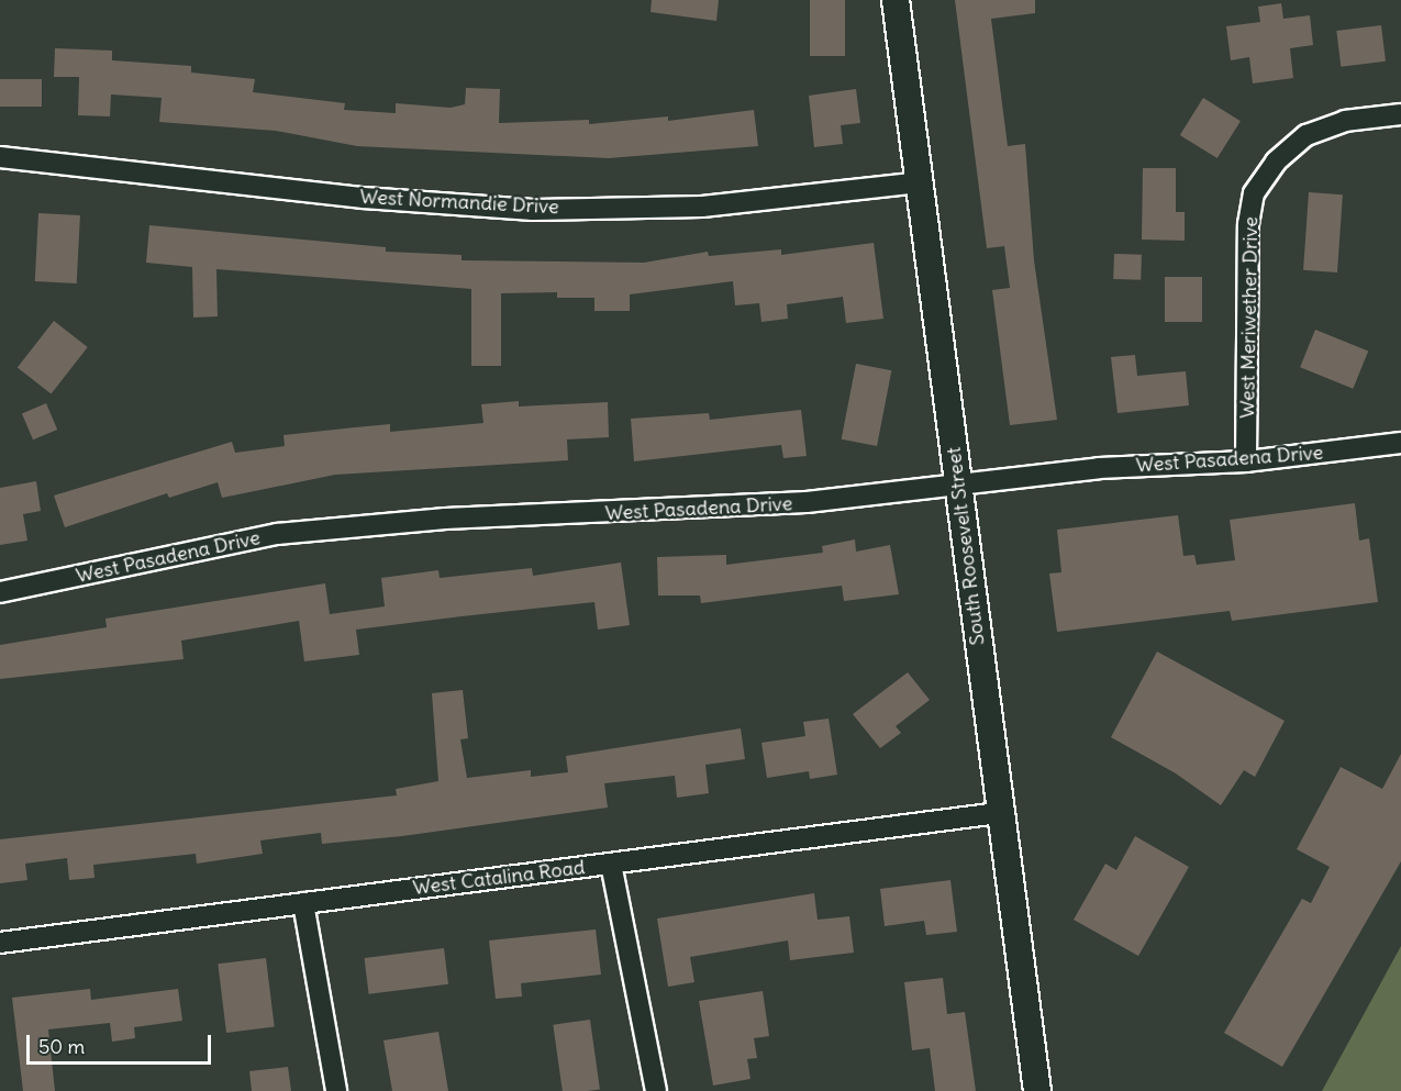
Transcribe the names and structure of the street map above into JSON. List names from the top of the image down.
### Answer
{
  "streets": {
    "street": [
      "West Normandie Drive",
      "West Meriwether Drive",
      "West Pasadena Drive",
      "South Roosevelt Street",
      "West Catalina Road"
    ]
  },
  "crossings": [
    ["West Normandie Drive", "South Roosevelt Street"],
    ["West Meriwether Drive", "West Pasadena Drive"],
    ["West Pasadena Drive", "South Roosevelt Street"],
    ["South Roosevelt Street", "West Catalina Road"]
  ],
  "scale_bar": "50 m"
}
